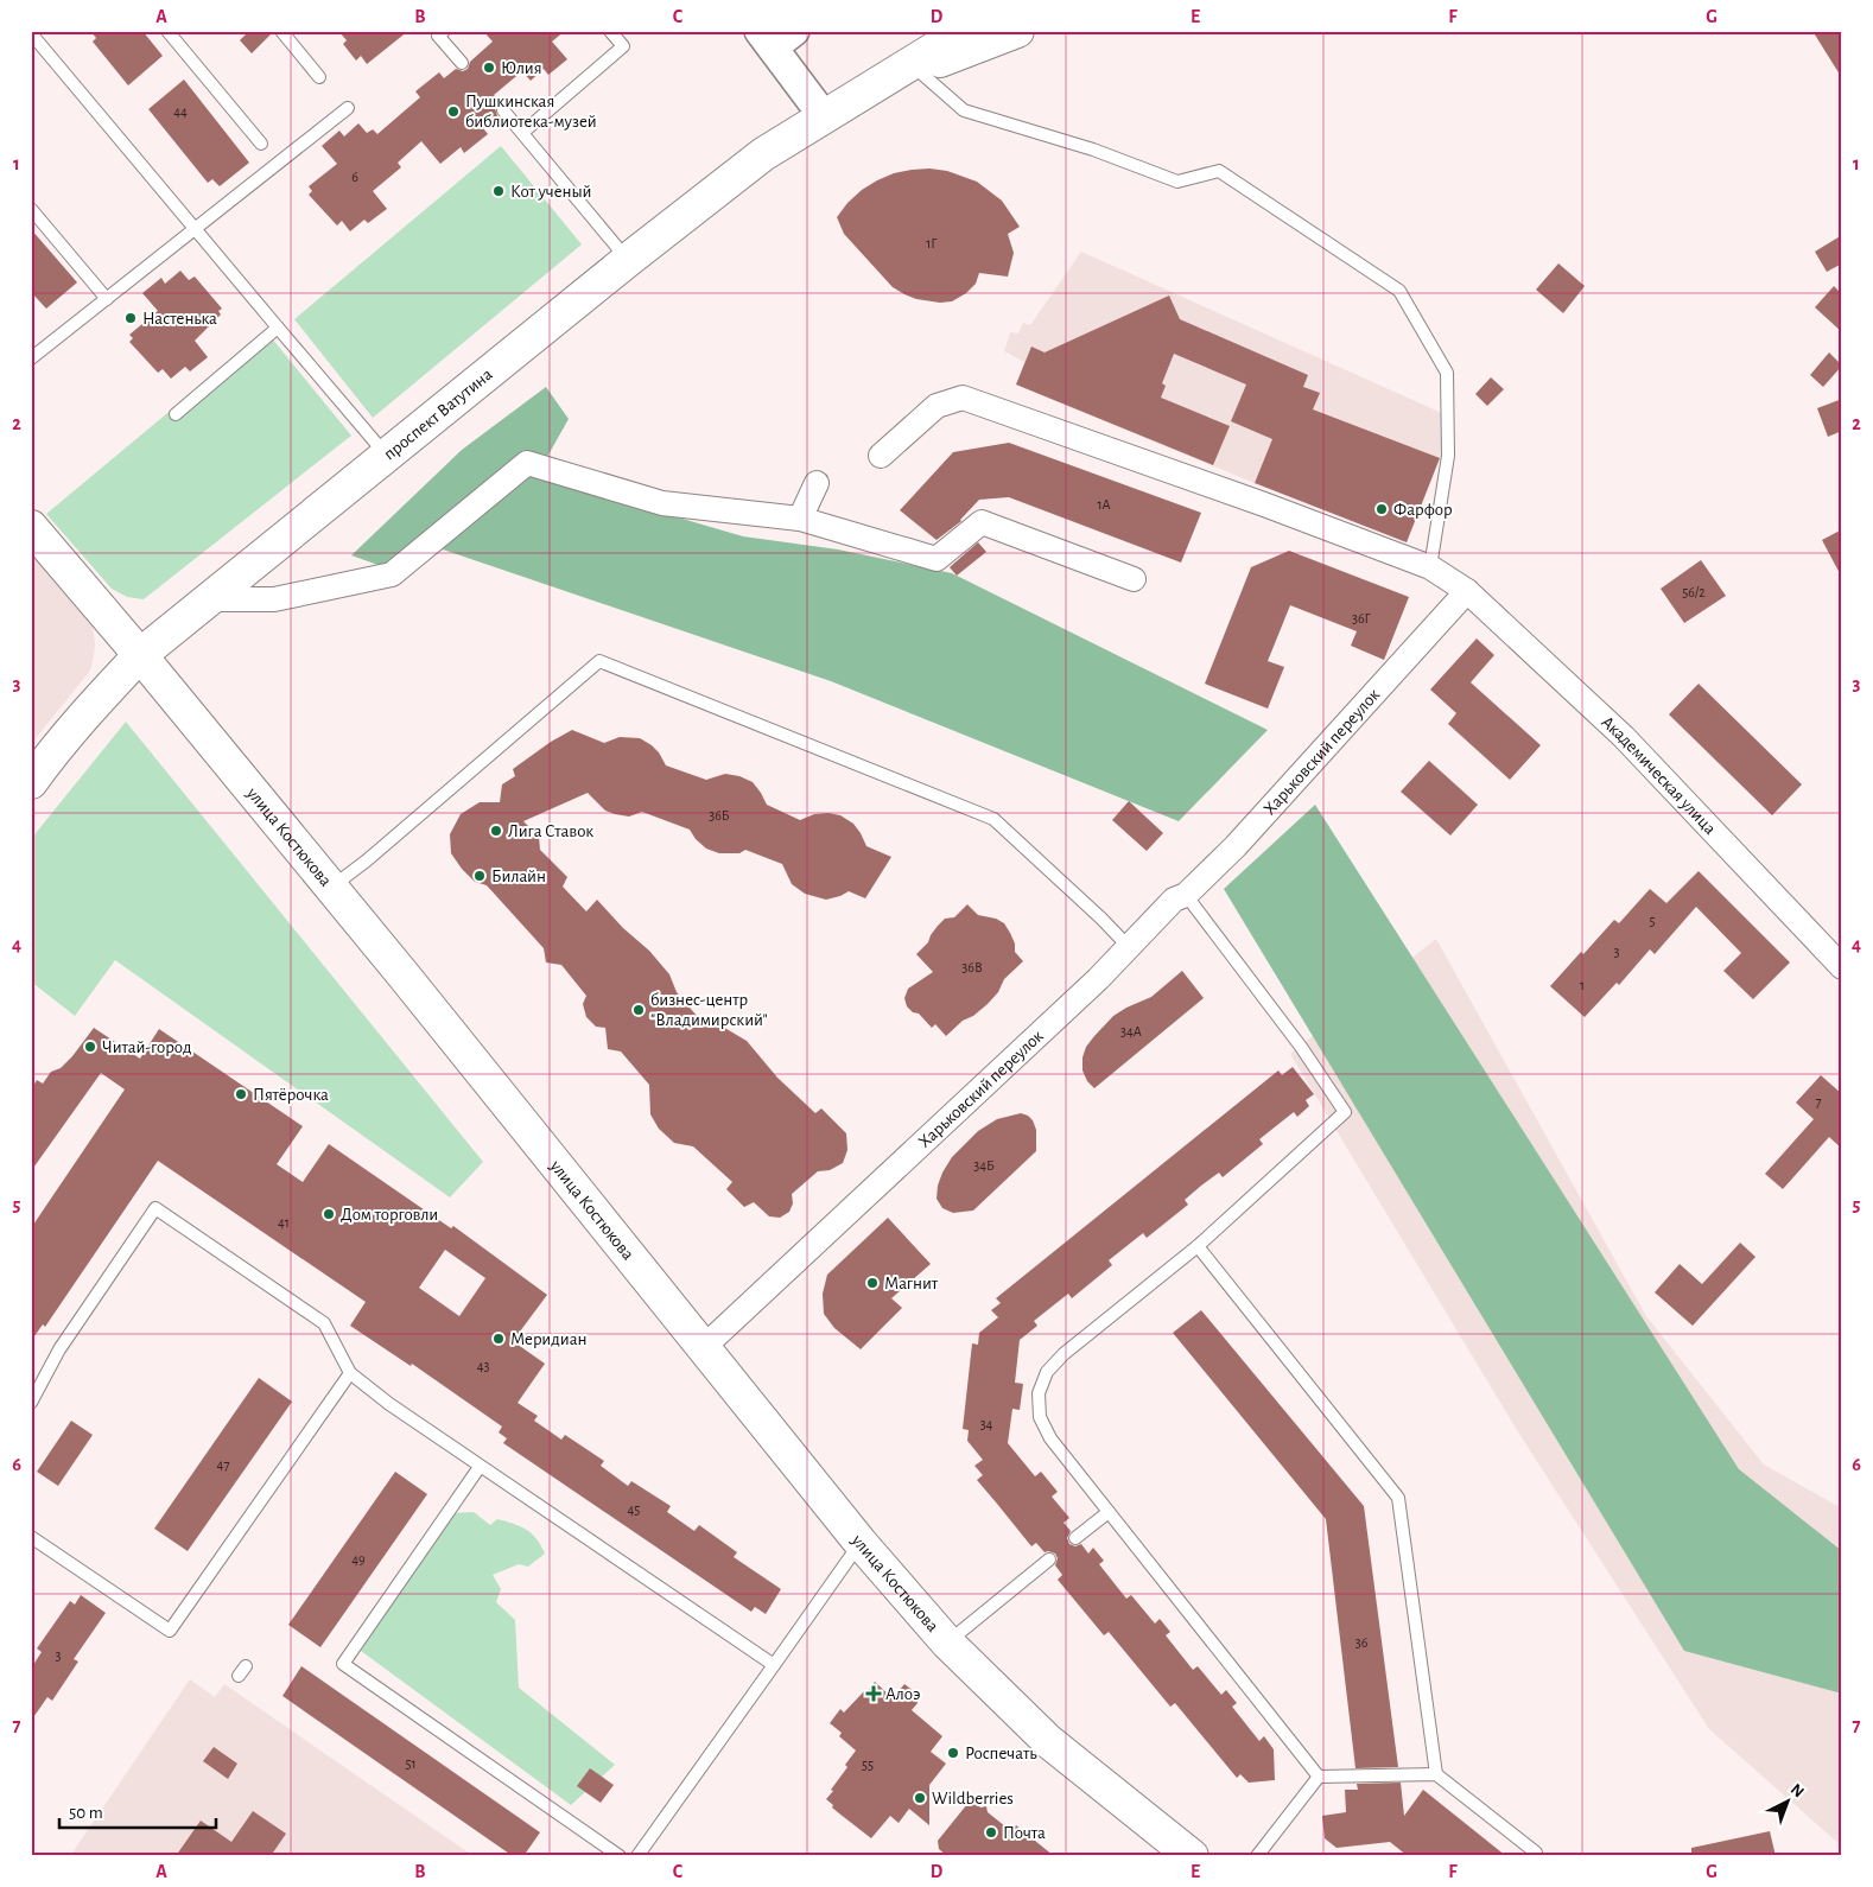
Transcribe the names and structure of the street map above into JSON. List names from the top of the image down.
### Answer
{
  "streets": {
    "main road": ["проспект Ватутина", "улица Костюкова"],
    "street": ["Харьковский переулок", "Академическая улица"]
  },
  "crossings": [
    ["проспект Ватутина", "улица Костюкова"],
    ["Харьковский переулок", "Академическая улица"],
    ["Харьковский переулок", "улица Костюкова"]
  ],
  "places": {
    "other": [
      "Юлия",
      "Пушкинская библиотека-музей",
      "Кот ученый",
      "Настенька",
      "Фарфор",
      "Лига Ставок",
      "Билайн",
      "бизнес-центр \"Владимирский\"",
      "Читай-город",
      "Пятёрочка",
      "Дом торговли",
      "Магнит",
      "Меридиан",
      "Роспечать",
      "Wildberries",
      "Почта"
    ],
    "health": ["Алоэ"]
  },
  "house_numbers": [
    "44",
    "6",
    "1Г",
    "1А",
    "56/2",
    "36Г",
    "36Б",
    "5",
    "3",
    "36В",
    "1",
    "34А",
    "7",
    "34Б",
    "41",
    "43",
    "34",
    "47",
    "45",
    "49",
    "36",
    "3",
    "51",
    "55"
  ],
  "scale_bar": "50 m",
  "north": "top right",
  "grid": {
    "columns": [
      "A",
      "B",
      "C",
      "D",
      "E",
      "F",
      "G"
    ],
    "rows": [
      "1",
      "2",
      "3",
      "4",
      "5",
      "6",
      "7"
    ]
  }
}
